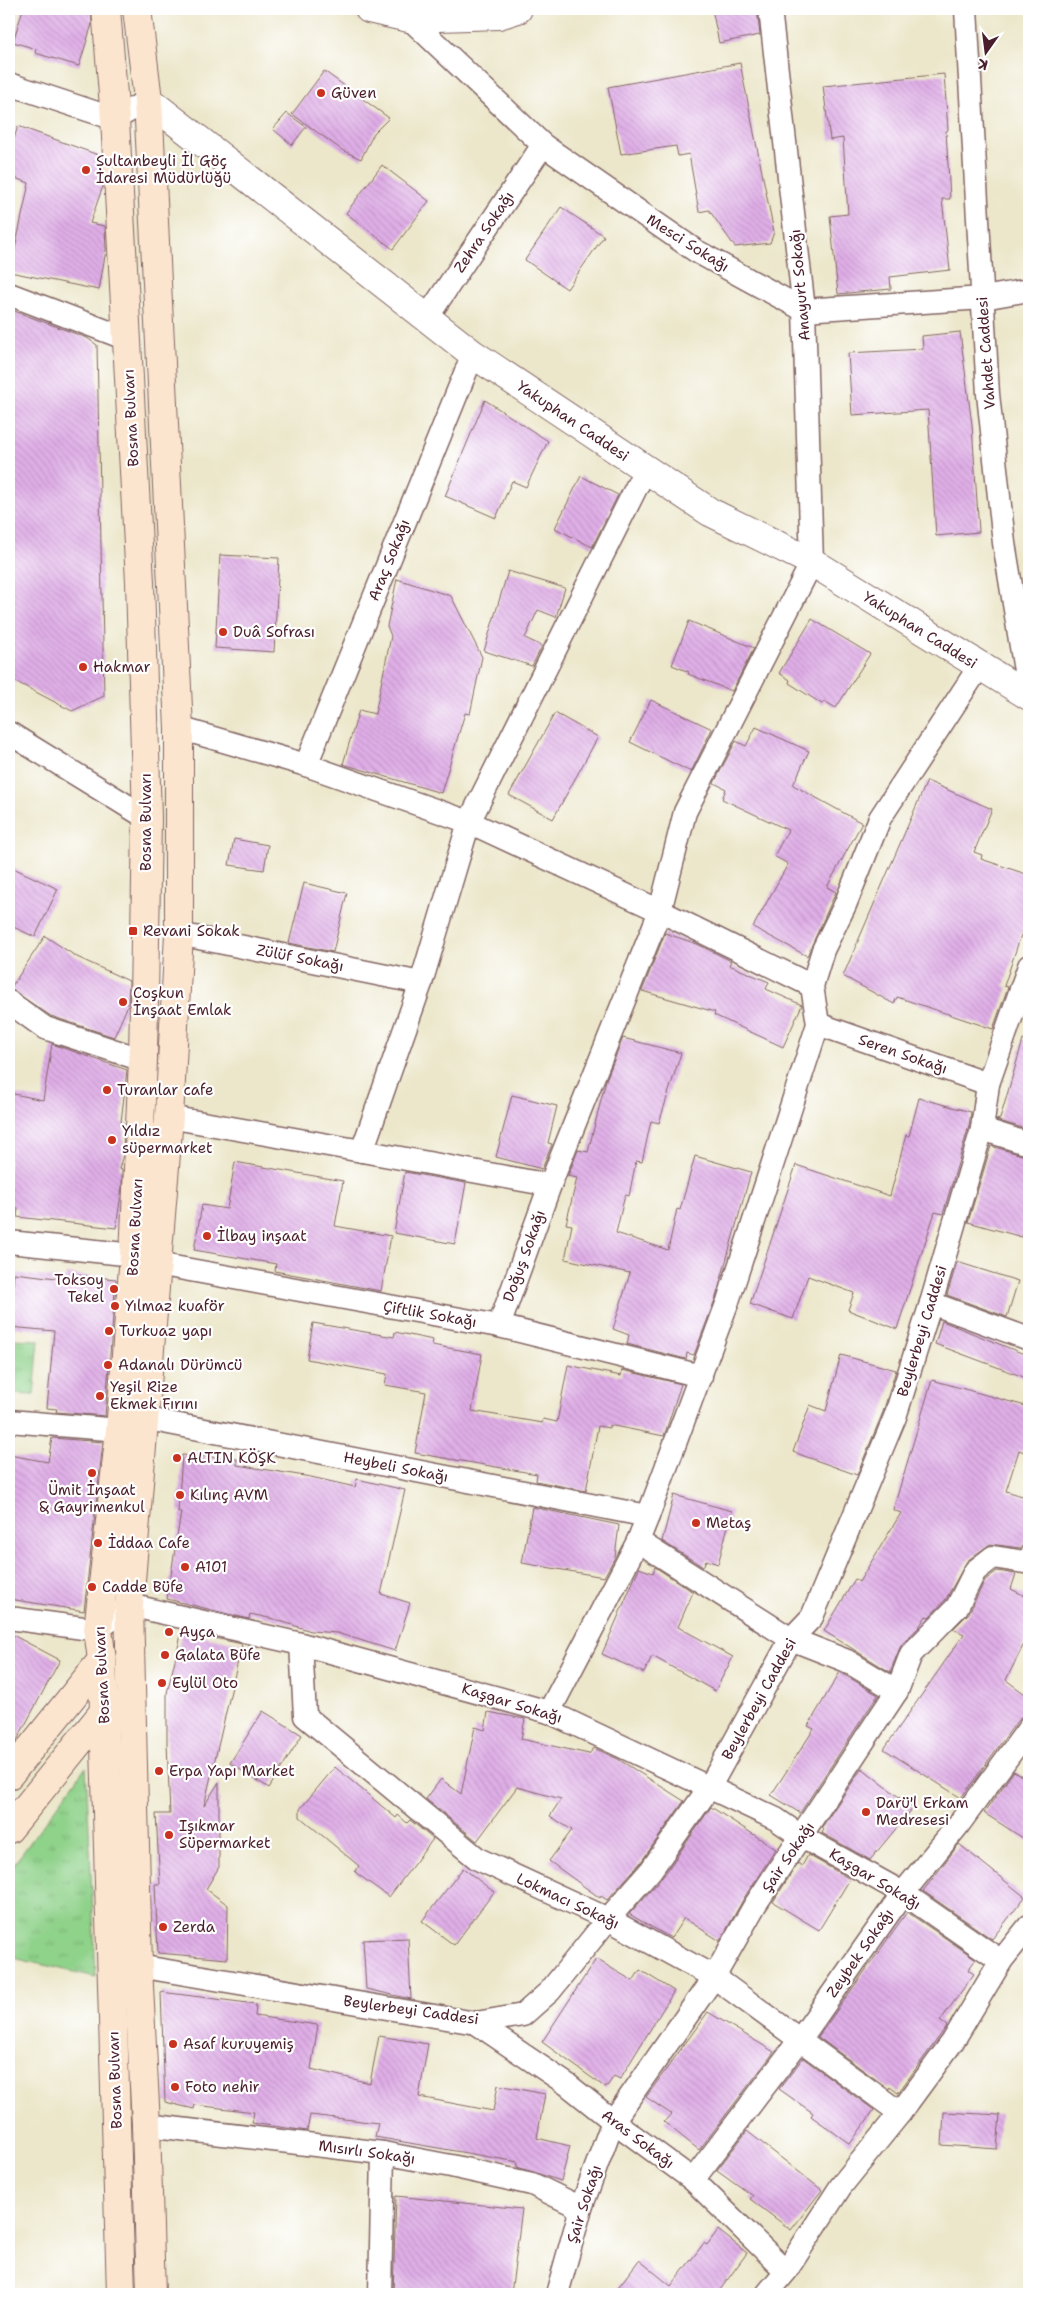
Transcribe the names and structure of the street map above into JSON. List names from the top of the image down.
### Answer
{
  "streets": {
    "main road": ["Bosna Bulvarı"],
    "street": [
      "Zehra Sokağı",
      "Mesci Sokağı",
      "Anayurt Sokağı",
      "Vahdet Caddesi",
      "Yakuphan Caddesi",
      "Araç Sokağı",
      "Zülüf Sokağı",
      "Seren Sokağı",
      "Doğuş Sokağı",
      "Çiftlik Sokağı",
      "Beylerbeyi Caddesi",
      "Heybeli Sokağı",
      "Kaşgar Sokağı",
      "Şair Sokağı",
      "Lokmacı Sokağı",
      "Zeybek Sokağı",
      "Aras Sokağı",
      "Mısırlı Sokağı"
    ]
  },
  "crossings": [
    ["Zehra Sokağı", "Mesci Sokağı"],
    ["Zehra Sokağı", "Yakuphan Caddesi"],
    ["Mesci Sokağı", "Anayurt Sokağı"],
    ["Anayurt Sokağı", "Yakuphan Caddesi"],
    ["Anayurt Sokağı", "Doğuş Sokağı"],
    ["Vahdet Caddesi", "Yakuphan Caddesi"],
    ["Bosna Bulvarı", "Yakuphan Caddesi"],
    ["Bosna Bulvarı", "Zülüf Sokağı"],
    ["Bosna Bulvarı", "Çiftlik Sokağı"],
    ["Bosna Bulvarı", "Beylerbeyi Caddesi"],
    ["Bosna Bulvarı", "Heybeli Sokağı"],
    ["Bosna Bulvarı", "Kaşgar Sokağı"],
    ["Bosna Bulvarı", "Mısırlı Sokağı"],
    ["Yakuphan Caddesi", "Araç Sokağı"],
    ["Yakuphan Caddesi", "Doğuş Sokağı"],
    ["Seren Sokağı", "Beylerbeyi Caddesi"],
    ["Doğuş Sokağı", "Çiftlik Sokağı"],
    ["Beylerbeyi Caddesi", "Kaşgar Sokağı"],
    ["Beylerbeyi Caddesi", "Lokmacı Sokağı"],
    ["Beylerbeyi Caddesi", "Aras Sokağı"],
    ["Kaşgar Sokağı", "Şair Sokağı"],
    ["Kaşgar Sokağı", "Lokmacı Sokağı"],
    ["Kaşgar Sokağı", "Zeybek Sokağı"],
    ["Şair Sokağı", "Lokmacı Sokağı"],
    ["Şair Sokağı", "Aras Sokağı"],
    ["Şair Sokağı", "Mısırlı Sokağı"],
    ["Lokmacı Sokağı", "Zeybek Sokağı"],
    ["Zeybek Sokağı", "Aras Sokağı"]
  ],
  "places": {
    "other": [
      "Güven",
      "Sultanbeyli İl Göç İdaresi Müdürlüğü",
      "Duâ Sofrası",
      "Hakmar",
      "Coşkun İnşaat Emlak",
      "Turanlar cafe",
      "Yıldız süpermarket",
      "İlbay inşaat",
      "Toksoy Tekel",
      "Yılmaz kuaför",
      "Turkuaz yapı",
      "Adanalı Dürümcü",
      "Yeşil Rize Ekmek Fırını",
      "ALTIN KÖŞK",
      "Ümit İnşaat & Gayrimenkul",
      "Kılınç AVM",
      "Metaş",
      "İddaa Cafe",
      "A101",
      "Cadde Büfe",
      "Ayça",
      "Galata Büfe",
      "Eylül Oto",
      "Erpa Yapı Market",
      "Darü'l Erkam Medresesi",
      "Işıkmar Süpermarket",
      "Zerda",
      "Asaf kuruyemiş",
      "Foto nehir"
    ],
    "transit": ["Revani Sokak"]
  },
  "north": "bottom"
}
